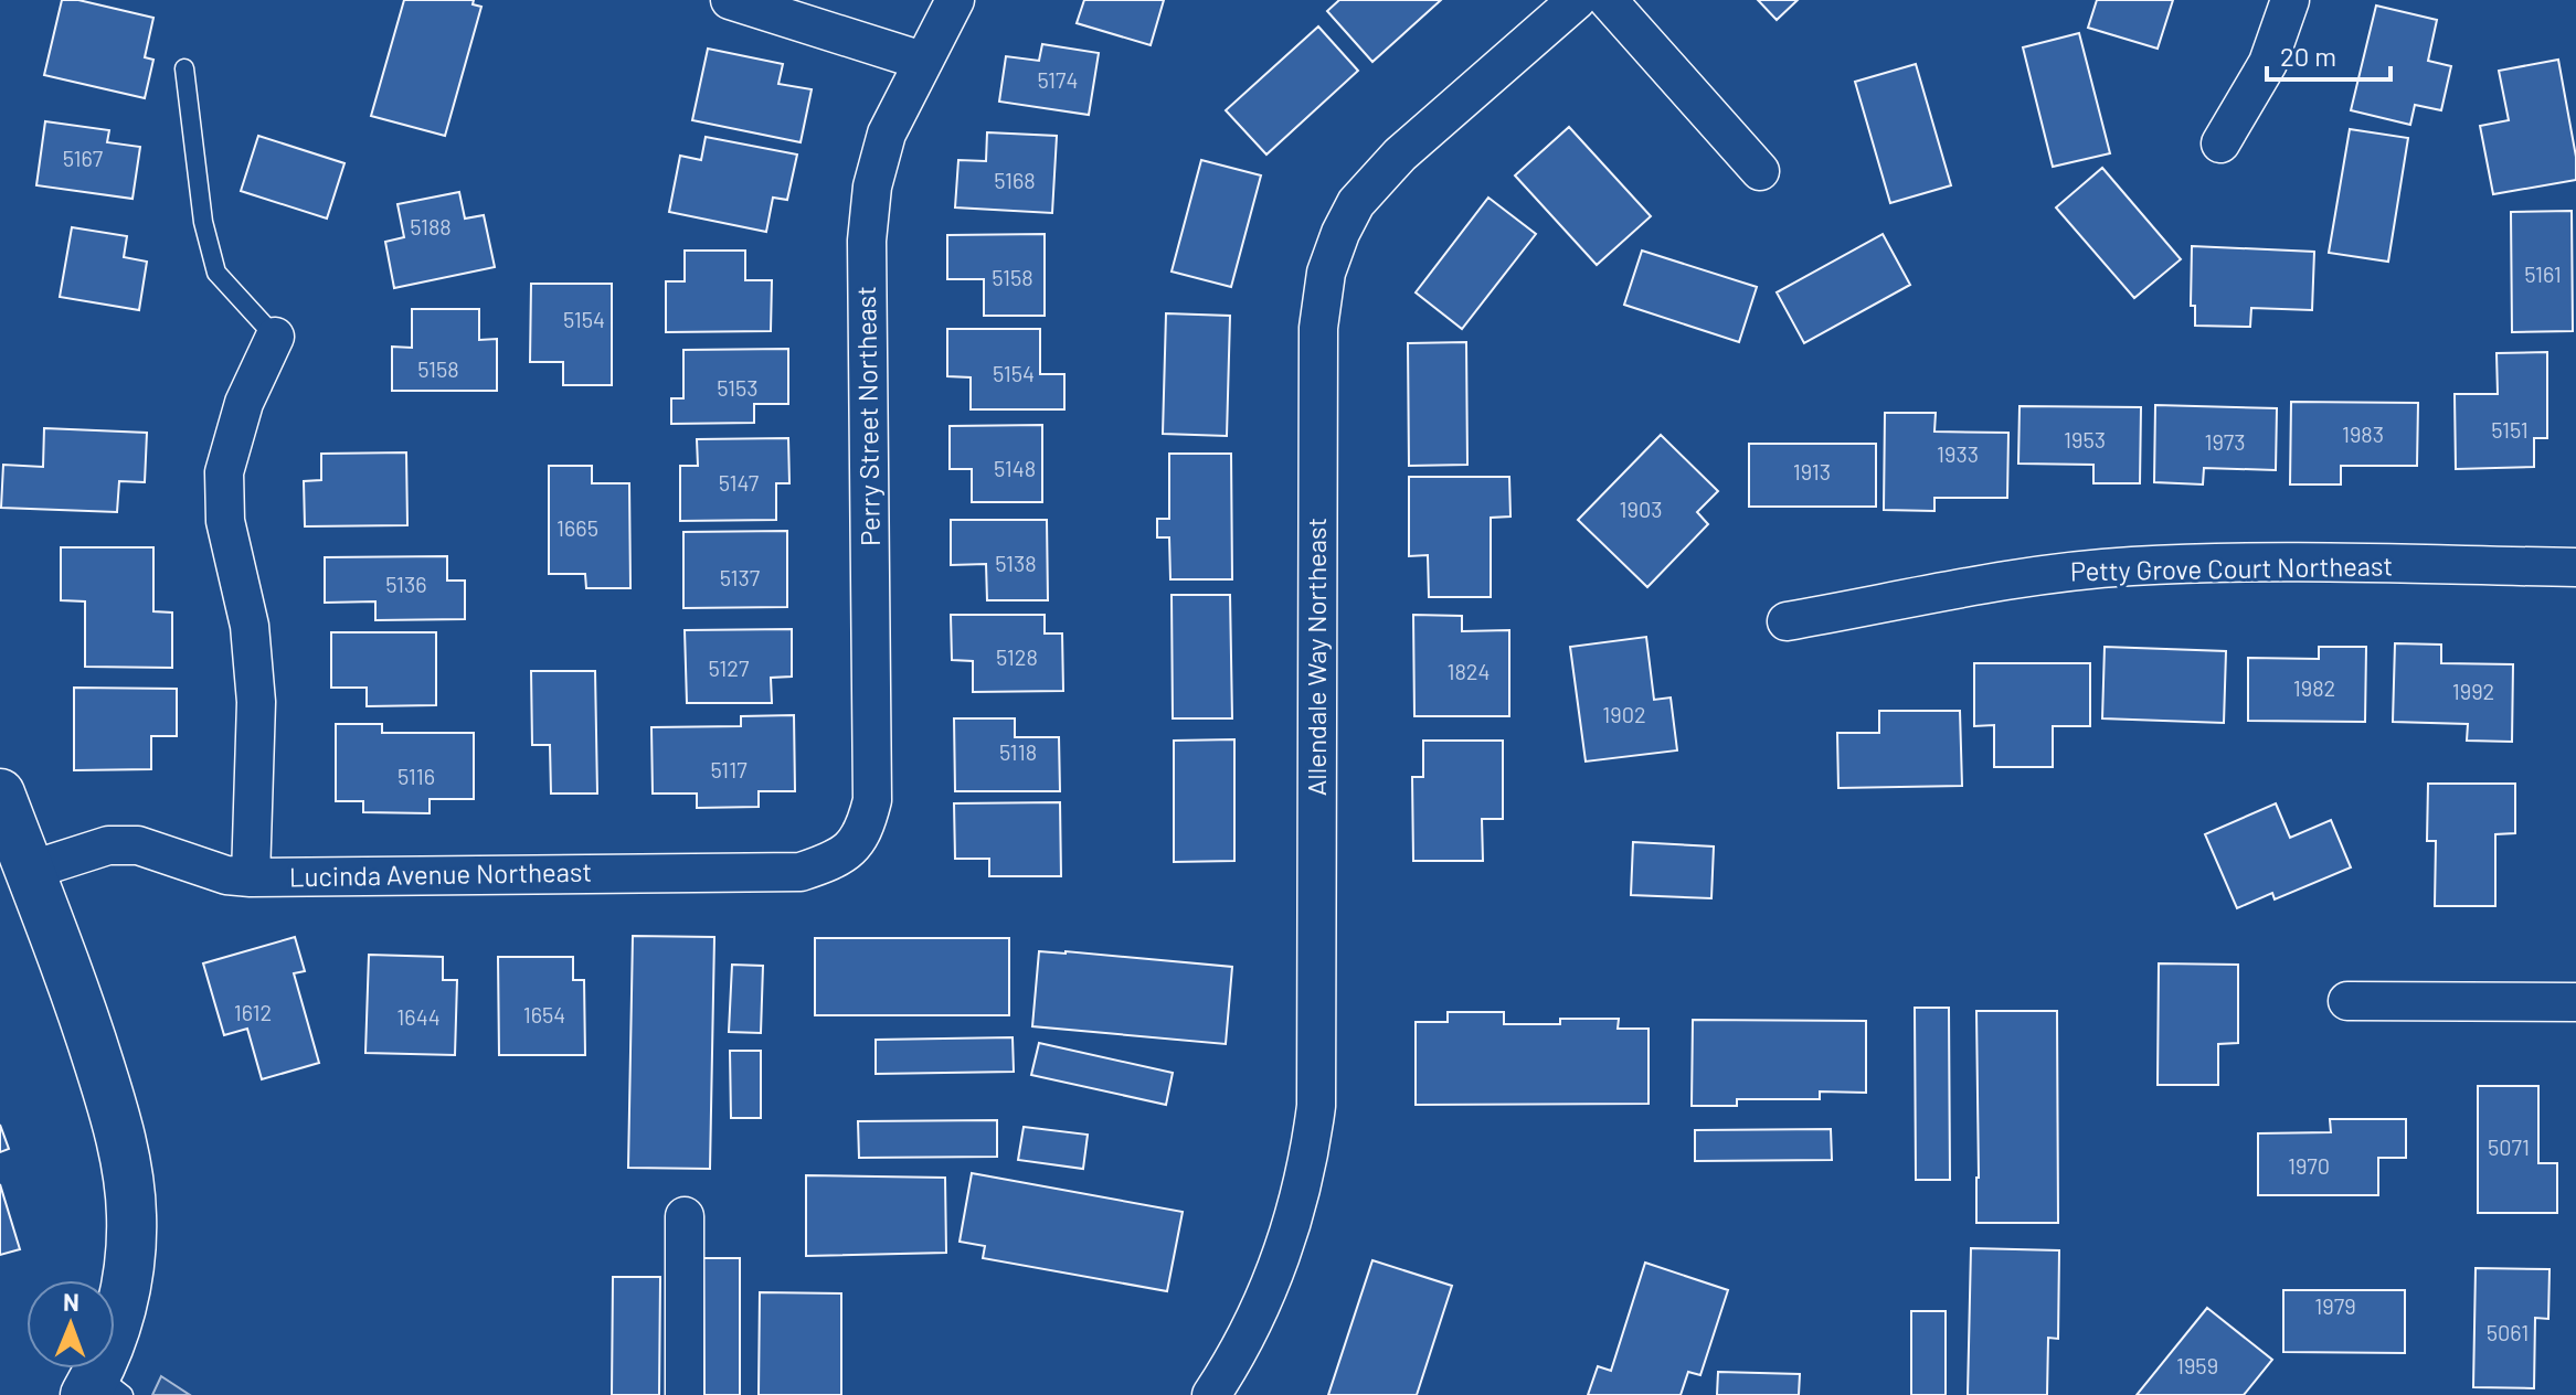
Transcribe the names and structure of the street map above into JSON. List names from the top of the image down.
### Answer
{
  "streets": {
    "street": [
      "Perry Street Northeast",
      "Petty Grove Court Northeast",
      "Allendale Way Northeast",
      "Lucinda Avenue Northeast"
    ]
  },
  "crossings": [
    ["Perry Street Northeast", "Lucinda Avenue Northeast"]
  ],
  "house_numbers": [
    "5174",
    "5167",
    "5168",
    "5188",
    "5161",
    "5158",
    "5154",
    "5158",
    "5154",
    "5153",
    "5151",
    "1983",
    "1953",
    "1973",
    "1933",
    "5148",
    "1913",
    "5147",
    "1903",
    "1665",
    "5138",
    "5137",
    "5136",
    "5128",
    "5127",
    "1824",
    "1982",
    "1992",
    "1902",
    "5118",
    "5117",
    "5116",
    "1612",
    "1654",
    "1644",
    "5071",
    "1970",
    "1979",
    "5061",
    "1959"
  ],
  "scale_bar": "20 m",
  "north": "top"
}
